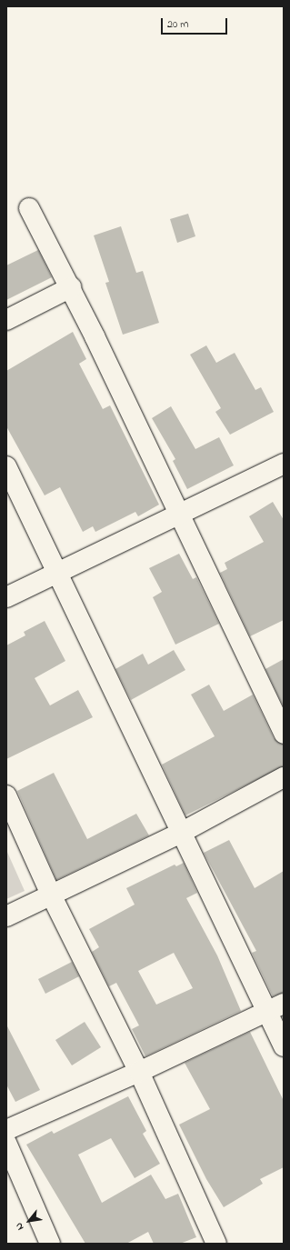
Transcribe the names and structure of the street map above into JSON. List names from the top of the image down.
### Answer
{
  "scale_bar": "20 m",
  "north": "bottom left"
}
